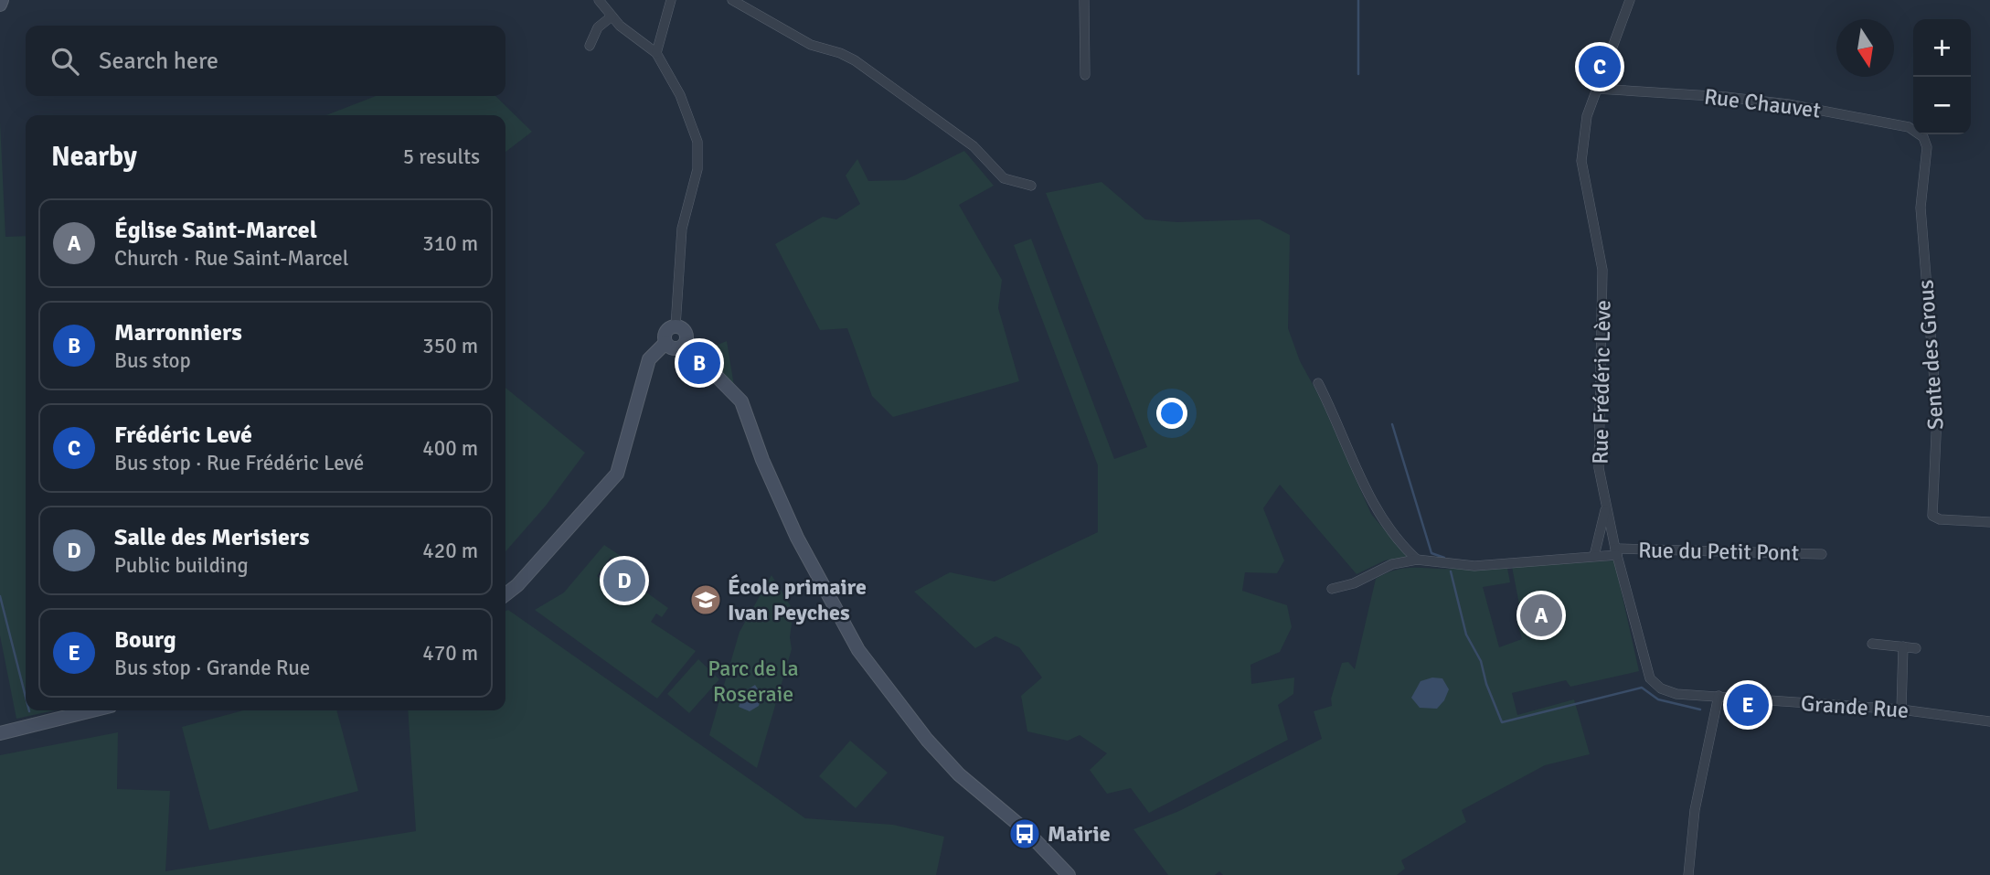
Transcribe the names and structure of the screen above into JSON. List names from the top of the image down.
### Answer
{
  "streets": {
    "street": [
      "Rue Chauvet",
      "Sente des Grous",
      "Rue Frédéric Lève",
      "Rue du Petit Pont",
      "Grande Rue"
    ]
  },
  "crossings": [
    ["Rue Chauvet", "Sente des Grous"],
    ["Rue Chauvet", "Rue Frédéric Lève"],
    ["Rue Frédéric Lève", "Rue du Petit Pont"],
    ["Rue Frédéric Lève", "Grande Rue"]
  ],
  "parks": ["Parc de la Roseraie"],
  "places": {
    "school or university": ["École primaire Ivan Peyches"],
    "bus stop": ["Mairie"]
  },
  "north": "bottom",
  "page": {
    "map_buttons": ["+", "−"],
    "search": "Search here",
    "pins": [
      "C",
      "B",
      "D",
      "A",
      "E"
    ],
    "heading": ["Nearby", "5 results"],
    "list": [
      {
        "mark": "A",
        "name": "Église Saint-Marcel",
        "note": "Church · Rue Saint-Marcel",
        "value": "310 m"
      },
      {
        "mark": "B",
        "name": "Marronniers",
        "note": "Bus stop",
        "value": "350 m"
      },
      {
        "mark": "C",
        "name": "Frédéric Levé",
        "note": "Bus stop · Rue Frédéric Levé",
        "value": "400 m"
      },
      {
        "mark": "D",
        "name": "Salle des Merisiers",
        "note": "Public building",
        "value": "420 m"
      },
      {
        "mark": "E",
        "name": "Bourg",
        "note": "Bus stop · Grande Rue",
        "value": "470 m"
      }
    ]
  }
}
